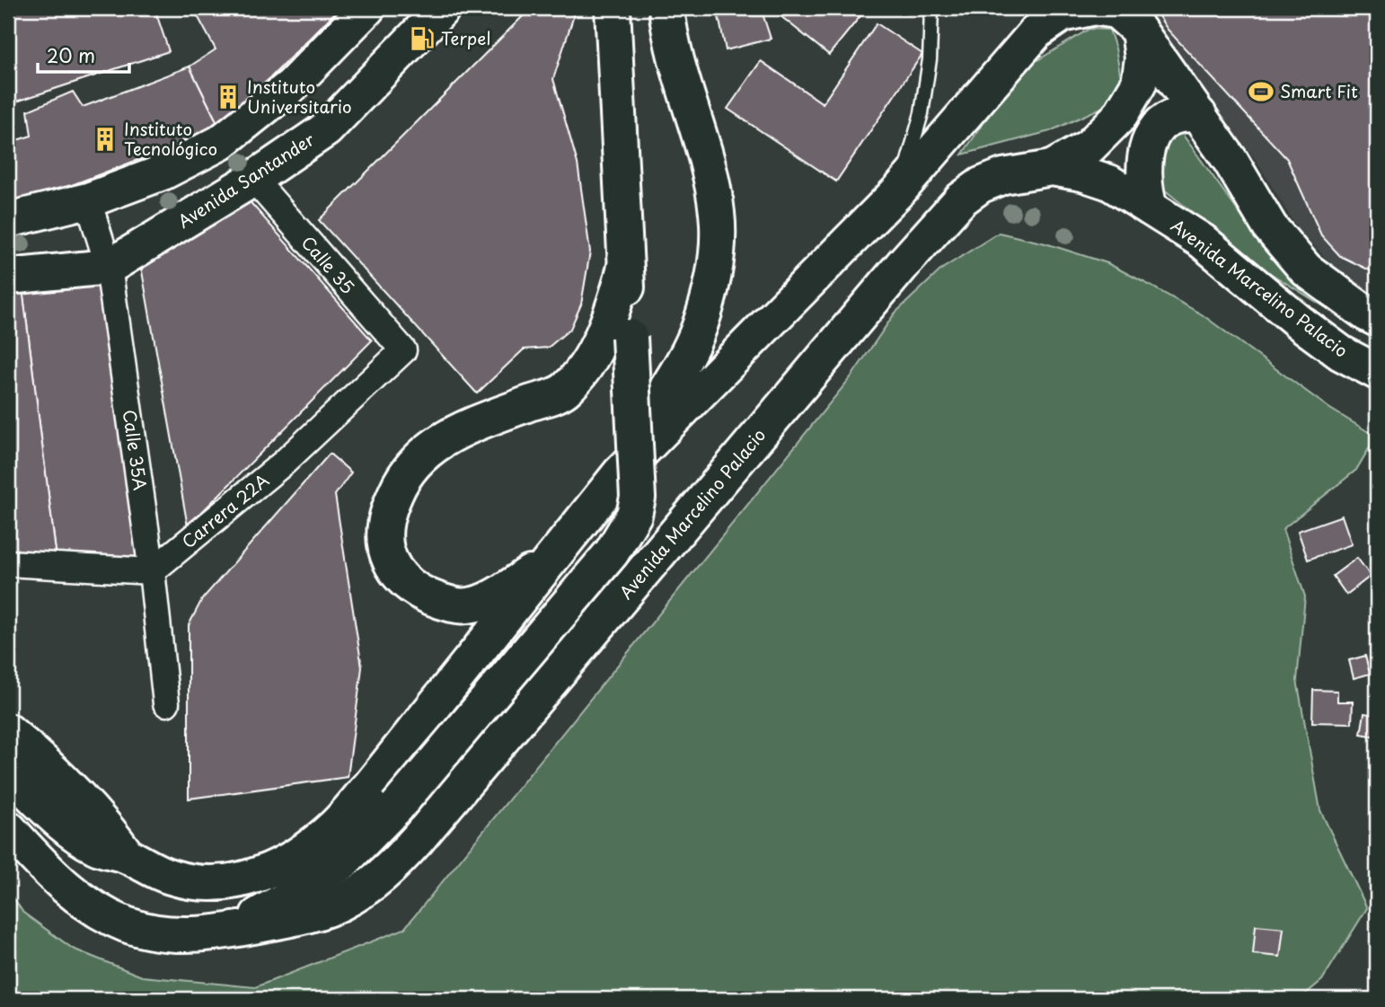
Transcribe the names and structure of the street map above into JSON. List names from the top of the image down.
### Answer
{
  "streets": {
    "main road": ["Avenida Santander", "Avenida Marcelino Palacio"],
    "street": ["Calle 35", "Calle 35A", "Carrera 22A"]
  },
  "crossings": [
    ["Avenida Santander", "Calle 35"],
    ["Avenida Santander", "Calle 35A"],
    ["Calle 35", "Carrera 22A"],
    ["Calle 35A", "Carrera 22A"]
  ],
  "places": {
    "fuel station": ["Terpel"],
    "sports": ["Smart Fit"],
    "building": ["Instituto Universitario", "Instituto Tecnológico"]
  },
  "scale_bar": "20 m"
}
